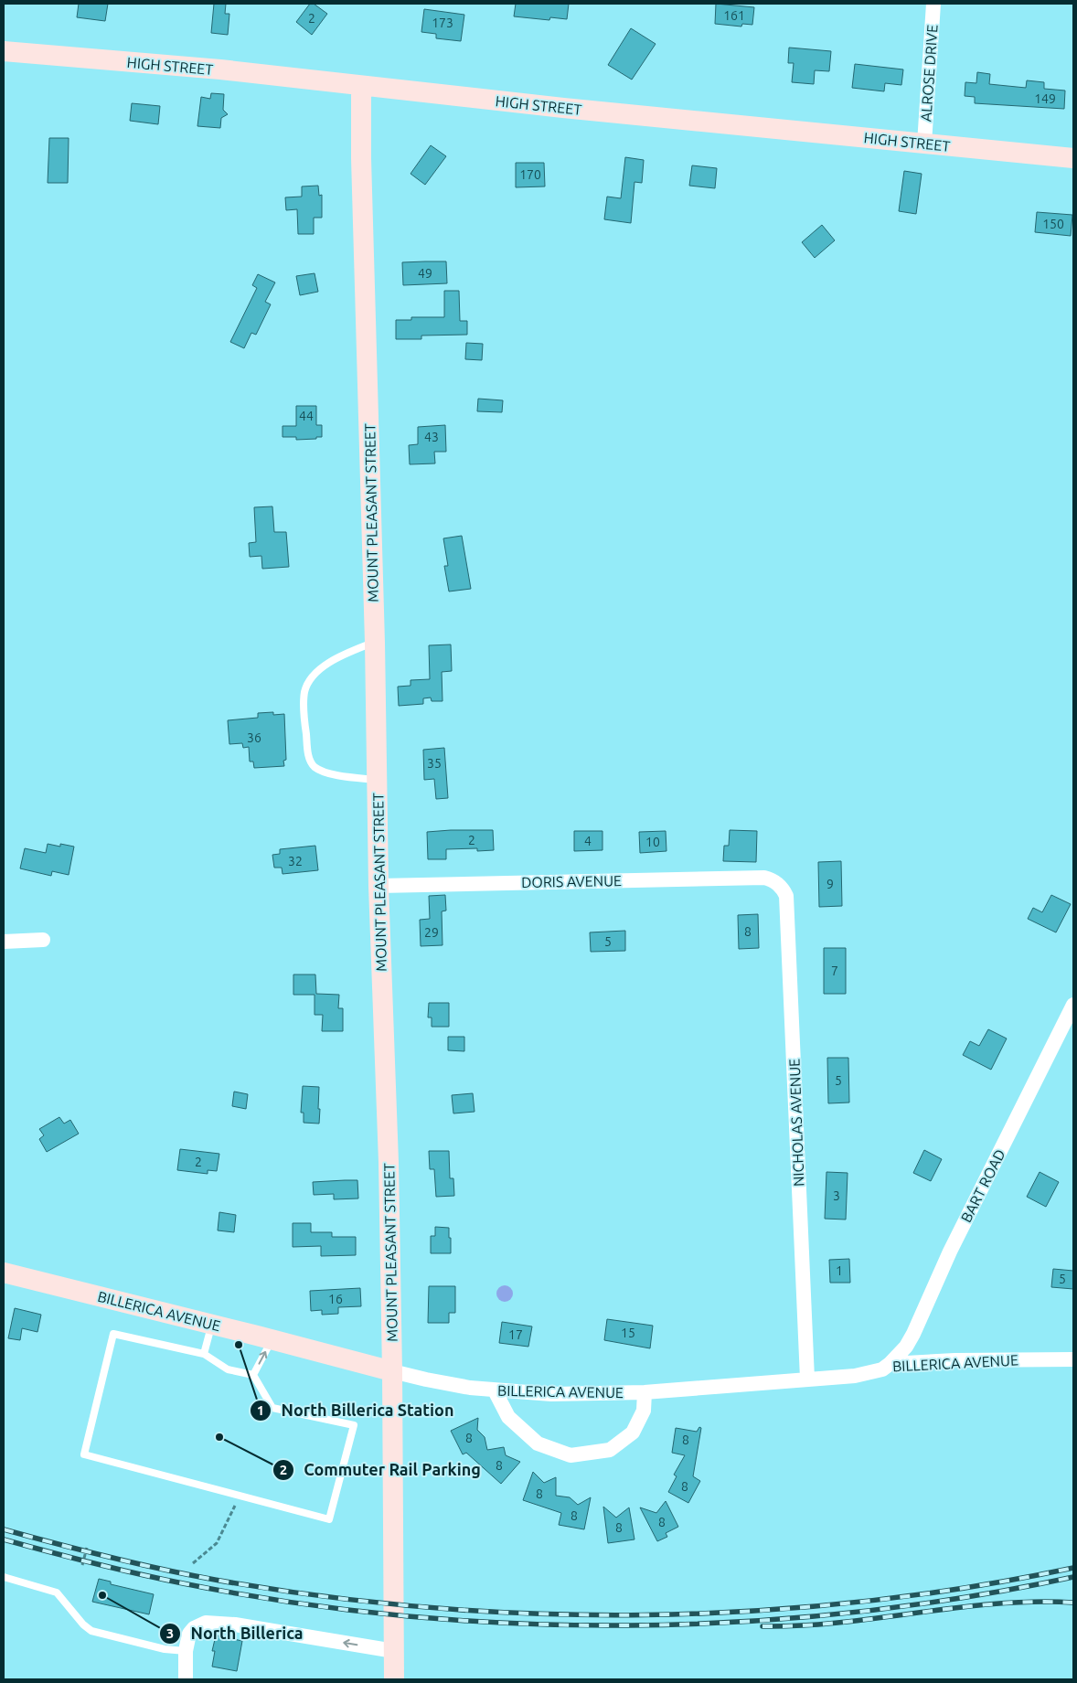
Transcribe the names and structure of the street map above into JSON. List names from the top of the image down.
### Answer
{
  "streets": {
    "main road": ["HIGH STREET", "MOUNT PLEASANT STREET", "BILLERICA AVENUE"],
    "street": [
      "ALROSE DRIVE",
      "DORIS AVENUE",
      "NICHOLAS AVENUE",
      "BART ROAD"
    ]
  },
  "crossings": [
    ["HIGH STREET", "ALROSE DRIVE"],
    ["HIGH STREET", "MOUNT PLEASANT STREET"],
    ["MOUNT PLEASANT STREET", "DORIS AVENUE"],
    ["MOUNT PLEASANT STREET", "BILLERICA AVENUE"],
    ["DORIS AVENUE", "NICHOLAS AVENUE"],
    ["NICHOLAS AVENUE", "BILLERICA AVENUE"],
    ["BART ROAD", "BILLERICA AVENUE"]
  ],
  "places": ["North Billerica Station", "Commuter Rail Parking", "North Billerica"],
  "house_numbers": [
    "161",
    "2",
    "173",
    "149",
    "170",
    "150",
    "49",
    "44",
    "43",
    "36",
    "35",
    "2",
    "4",
    "10",
    "32",
    "9",
    "8",
    "29",
    "5",
    "7",
    "5",
    "2",
    "3",
    "1",
    "5",
    "16",
    "15",
    "17",
    "8",
    "8",
    "8",
    "8",
    "8",
    "8",
    "8",
    "8"
  ]
}
